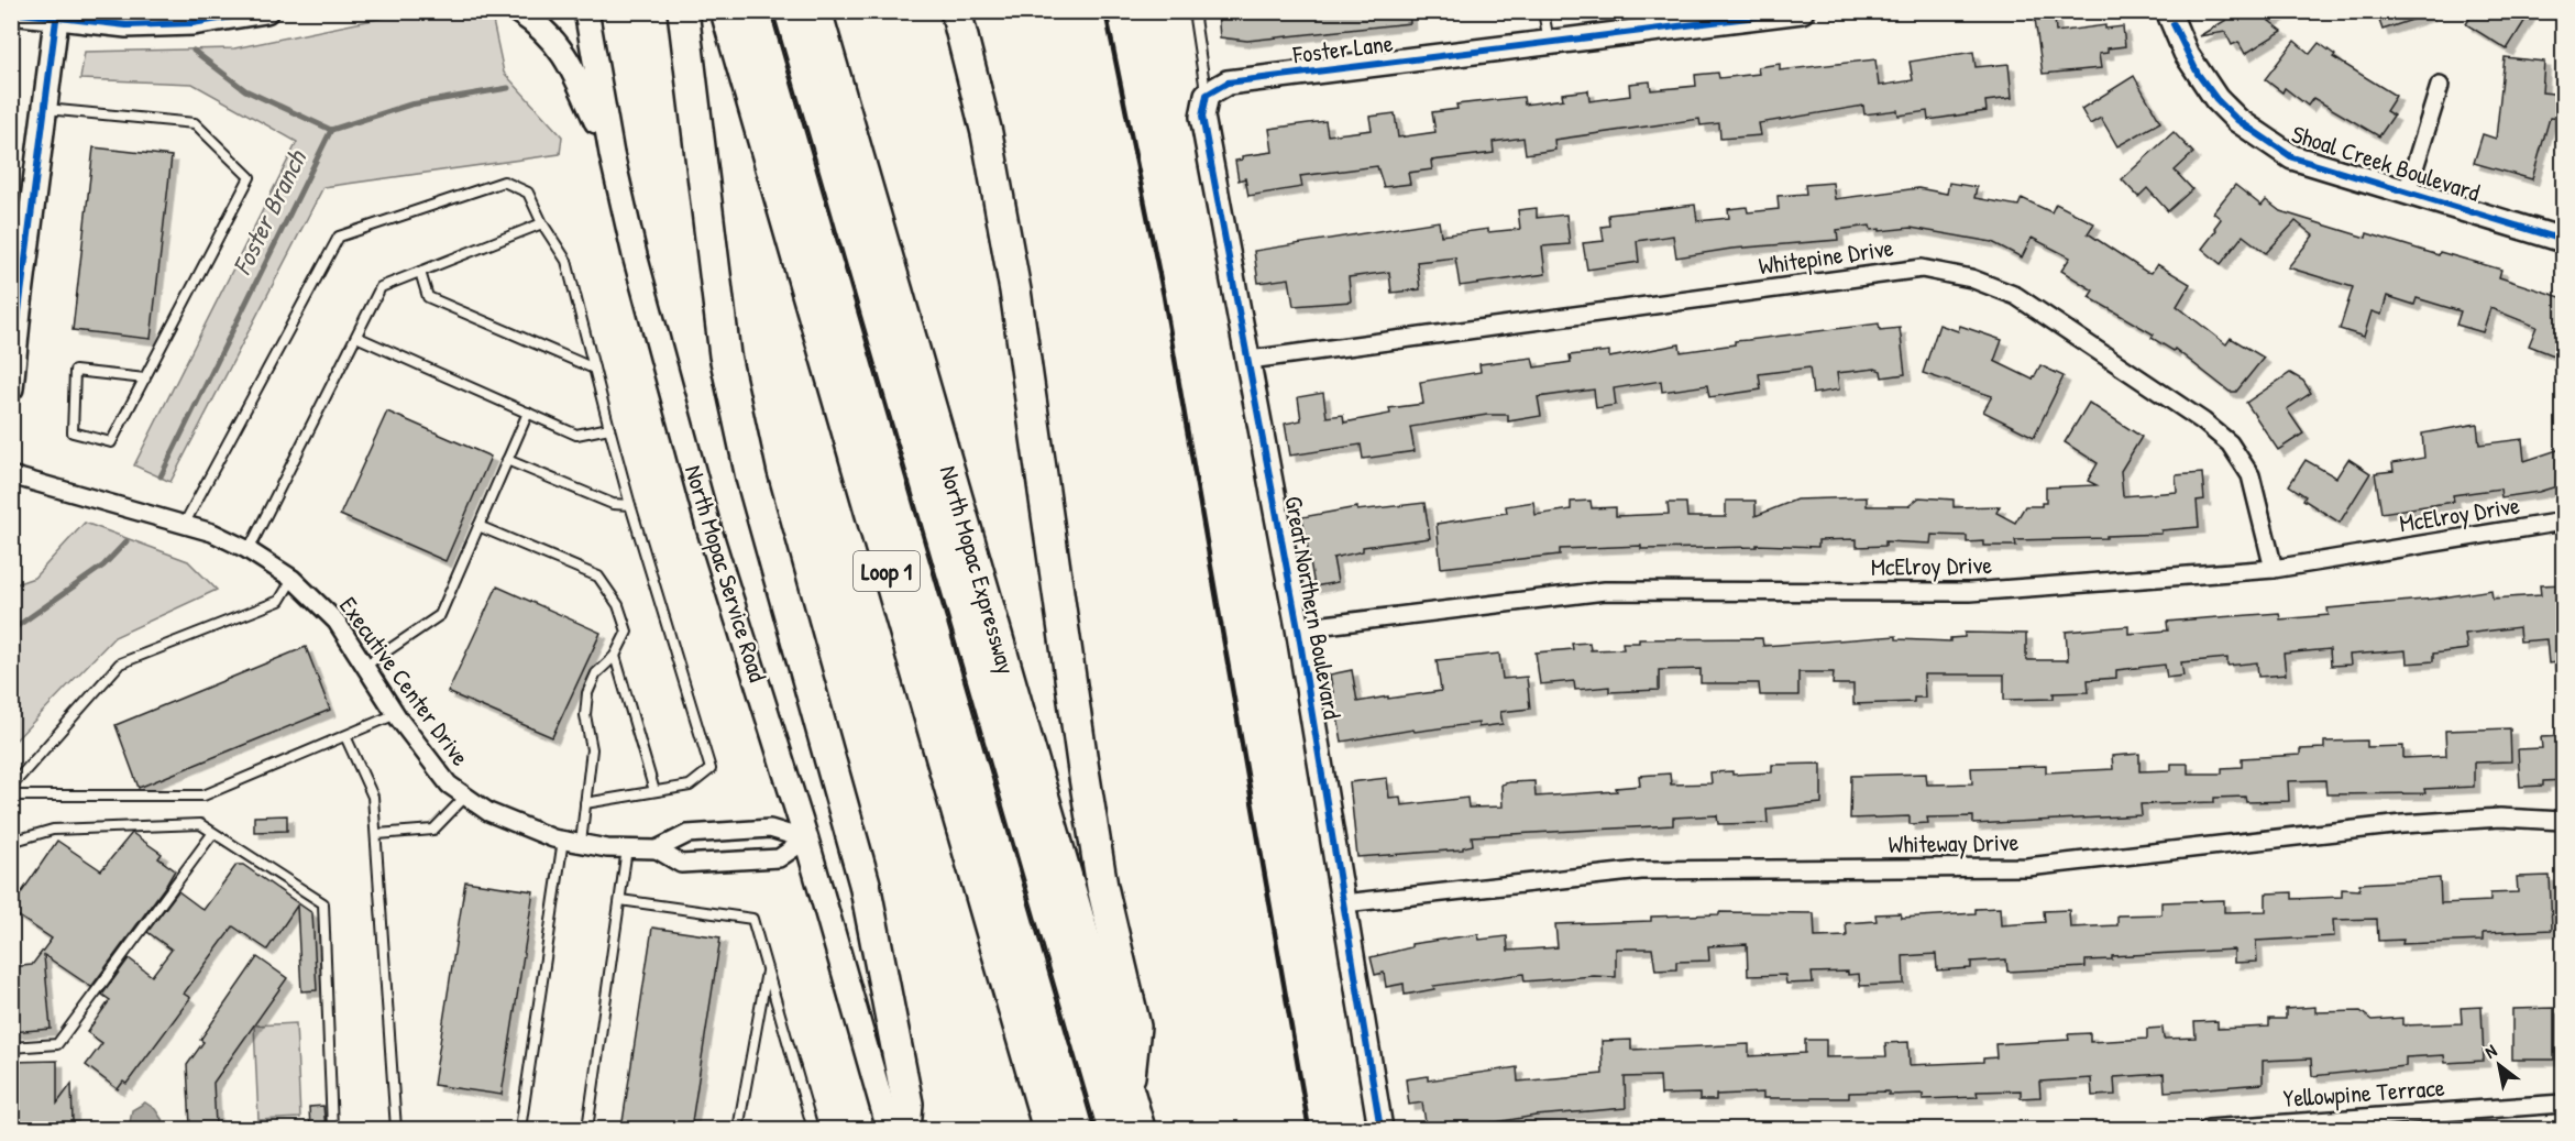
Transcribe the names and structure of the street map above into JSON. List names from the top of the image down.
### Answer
{
  "streets": {
    "highway": ["North Mopac Expressway", "Loop 1"],
    "street": [
      "Foster Lane",
      "Shoal Creek Boulevard",
      "Whitepine Drive",
      "McElroy Drive",
      "North Mopac Service Road",
      "Great Northern Boulevard",
      "Executive Center Drive",
      "Whiteway Drive",
      "Yellowpine Terrace"
    ]
  },
  "crossings": [
    ["Foster Lane", "Great Northern Boulevard"],
    ["Whitepine Drive", "McElroy Drive"],
    ["Whitepine Drive", "Great Northern Boulevard"],
    ["McElroy Drive", "Great Northern Boulevard"],
    ["North Mopac Service Road", "Executive Center Drive"],
    ["Great Northern Boulevard", "Whiteway Drive"]
  ],
  "water": ["Foster Branch"],
  "north": "top left"
}
